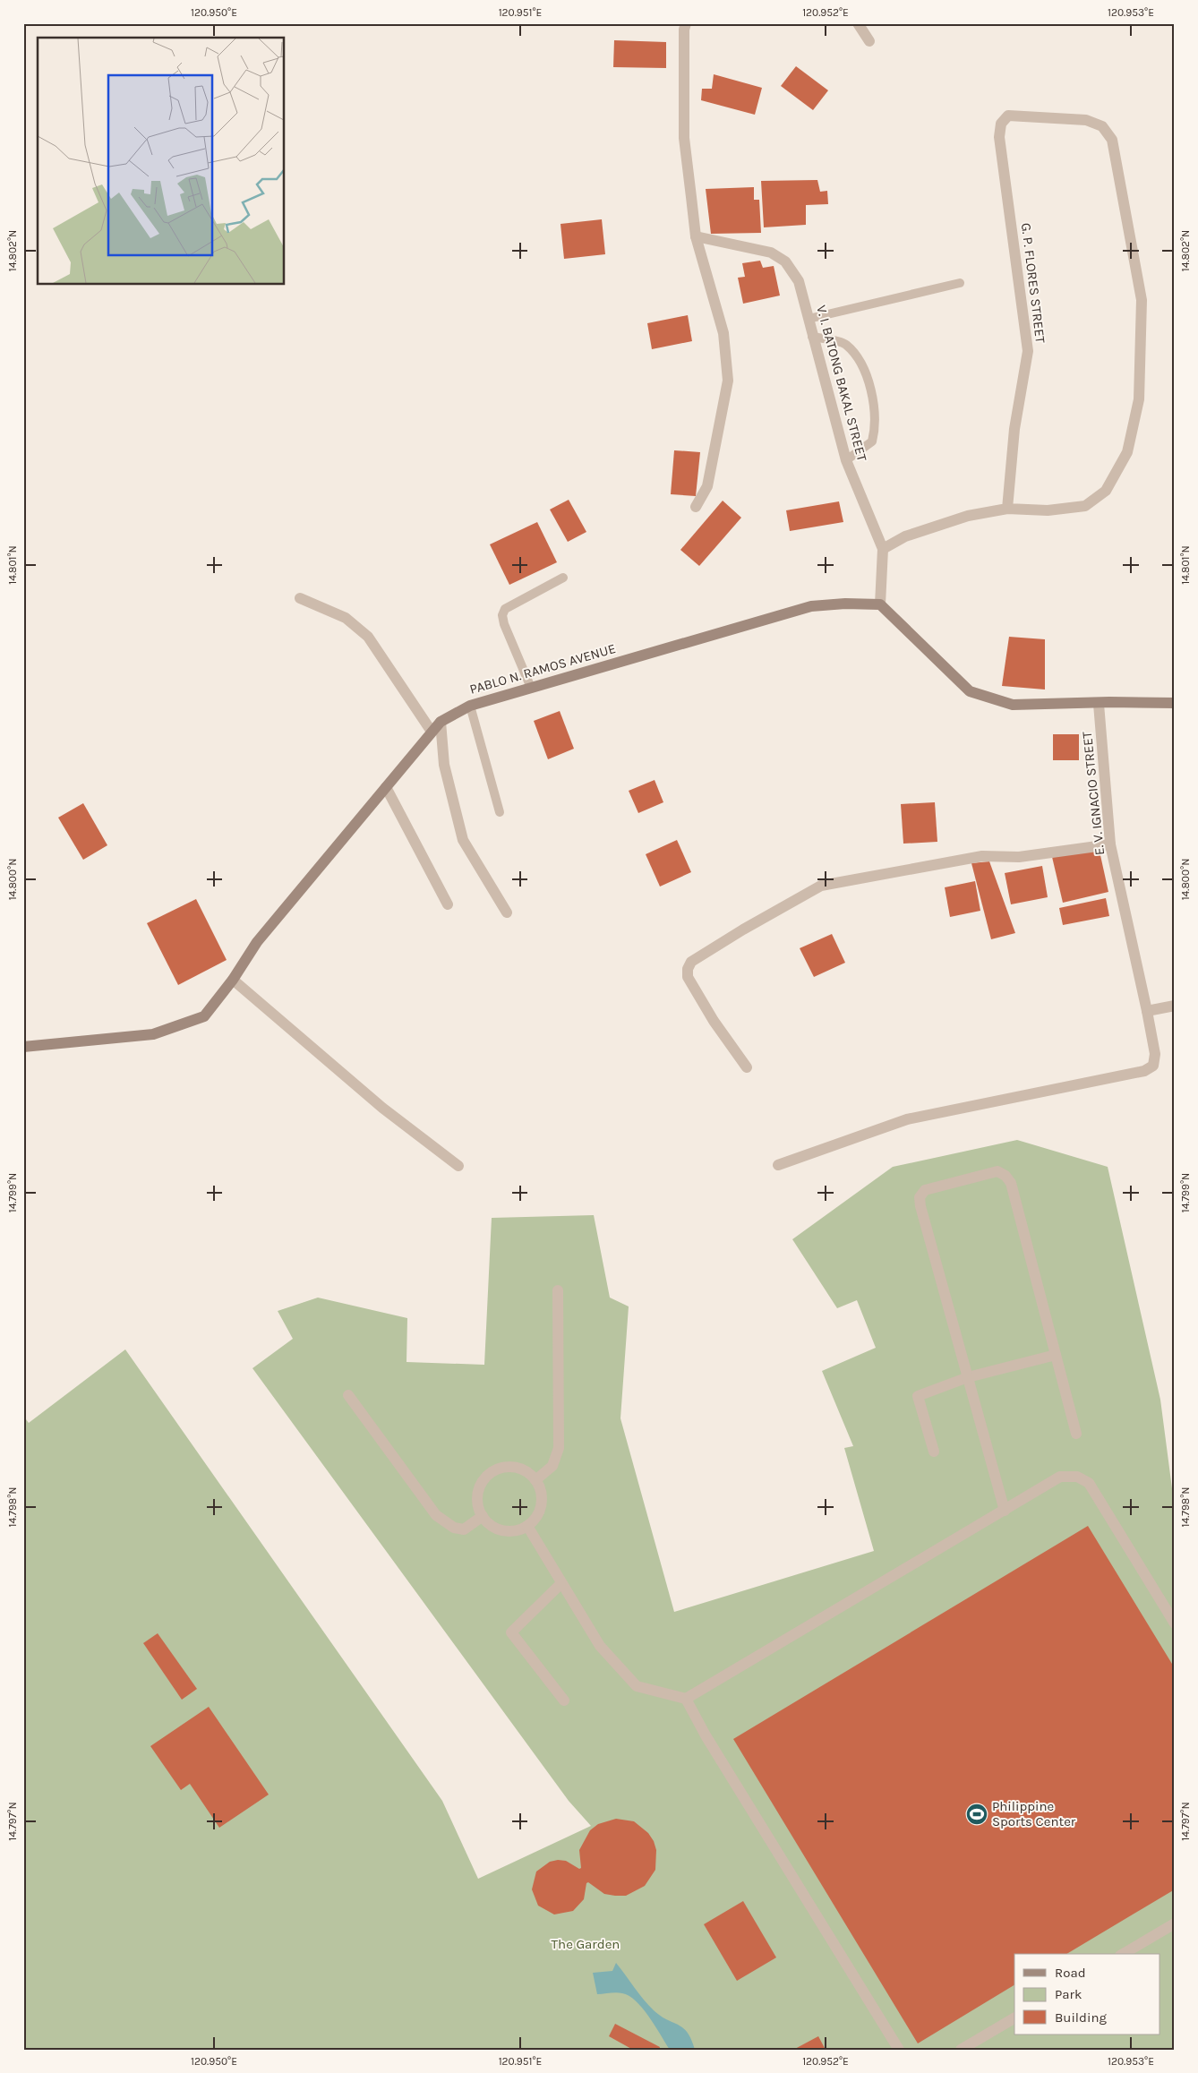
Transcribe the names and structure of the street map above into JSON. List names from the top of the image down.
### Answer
{
  "streets": {
    "street": [
      "G. P. FLORES STREET",
      "V. I. BATONG BAKAL STREET",
      "PABLO N. RAMOS AVENUE",
      "E. V. IGNACIO STREET"
    ]
  },
  "crossings": [
    ["V. I. BATONG BAKAL STREET", "PABLO N. RAMOS AVENUE"]
  ],
  "parks": ["The Garden"],
  "places": {
    "sports": ["Philippine Sports Center"]
  },
  "legend": ["Road", "Park", "Building"],
  "coordinates": [
    "120.950°E",
    "120.951°E",
    "120.952°E",
    "120.953°E",
    "14.802°N",
    "14.801°N",
    "14.800°N",
    "14.799°N",
    "14.798°N",
    "14.797°N"
  ]
}
